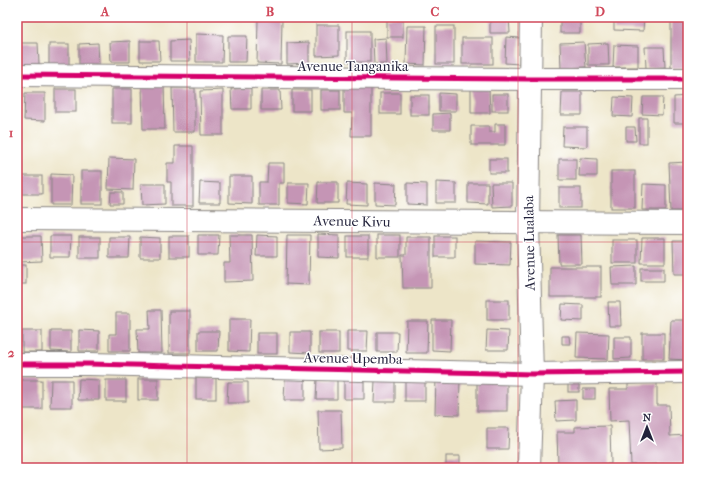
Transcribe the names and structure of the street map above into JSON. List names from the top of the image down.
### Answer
{
  "streets": {
    "street": [
      "Avenue Tanganika",
      "Avenue Kivu",
      "Avenue Lualaba",
      "Avenue Upemba"
    ]
  },
  "crossings": [
    ["Avenue Tanganika", "Avenue Lualaba"],
    ["Avenue Kivu", "Avenue Lualaba"],
    ["Avenue Lualaba", "Avenue Upemba"]
  ],
  "north": "top",
  "grid": {
    "columns": [
      "A",
      "B",
      "C",
      "D"
    ],
    "rows": ["1", "2"]
  }
}
